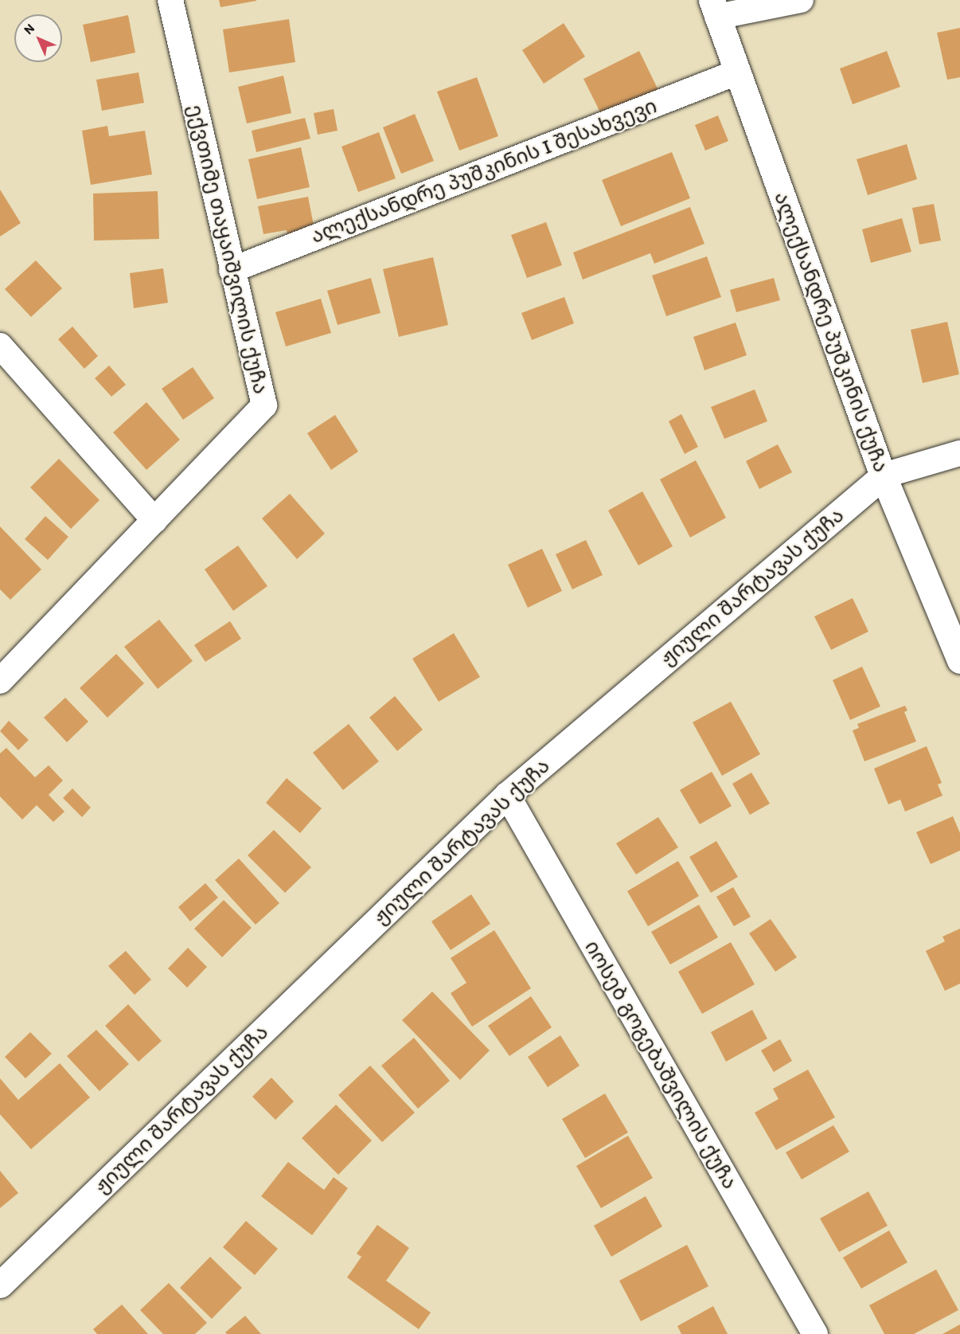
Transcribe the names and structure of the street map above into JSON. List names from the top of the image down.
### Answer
{
  "streets": {
    "street": [
      "ალექსანდრე პუშკინის I შესახვევი",
      "ექვთიმე თაყაიშვილის ქუჩა",
      "ალექსანდრე პუშკინის ქუჩა",
      "ჟიული შარტავას ქუჩა",
      "იოსებ გოგებაშვილის ქუჩა"
    ]
  },
  "crossings": [
    ["ალექსანდრე პუშკინის I შესახვევი", "ექვთიმე თაყაიშვილის ქუჩა"],
    ["ალექსანდრე პუშკინის I შესახვევი", "ალექსანდრე პუშკინის ქუჩა"],
    ["ალექსანდრე პუშკინის ქუჩა", "ჟიული შარტავას ქუჩა"],
    ["ჟიული შარტავას ქუჩა", "იოსებ გოგებაშვილის ქუჩა"]
  ],
  "north": "top left"
}
